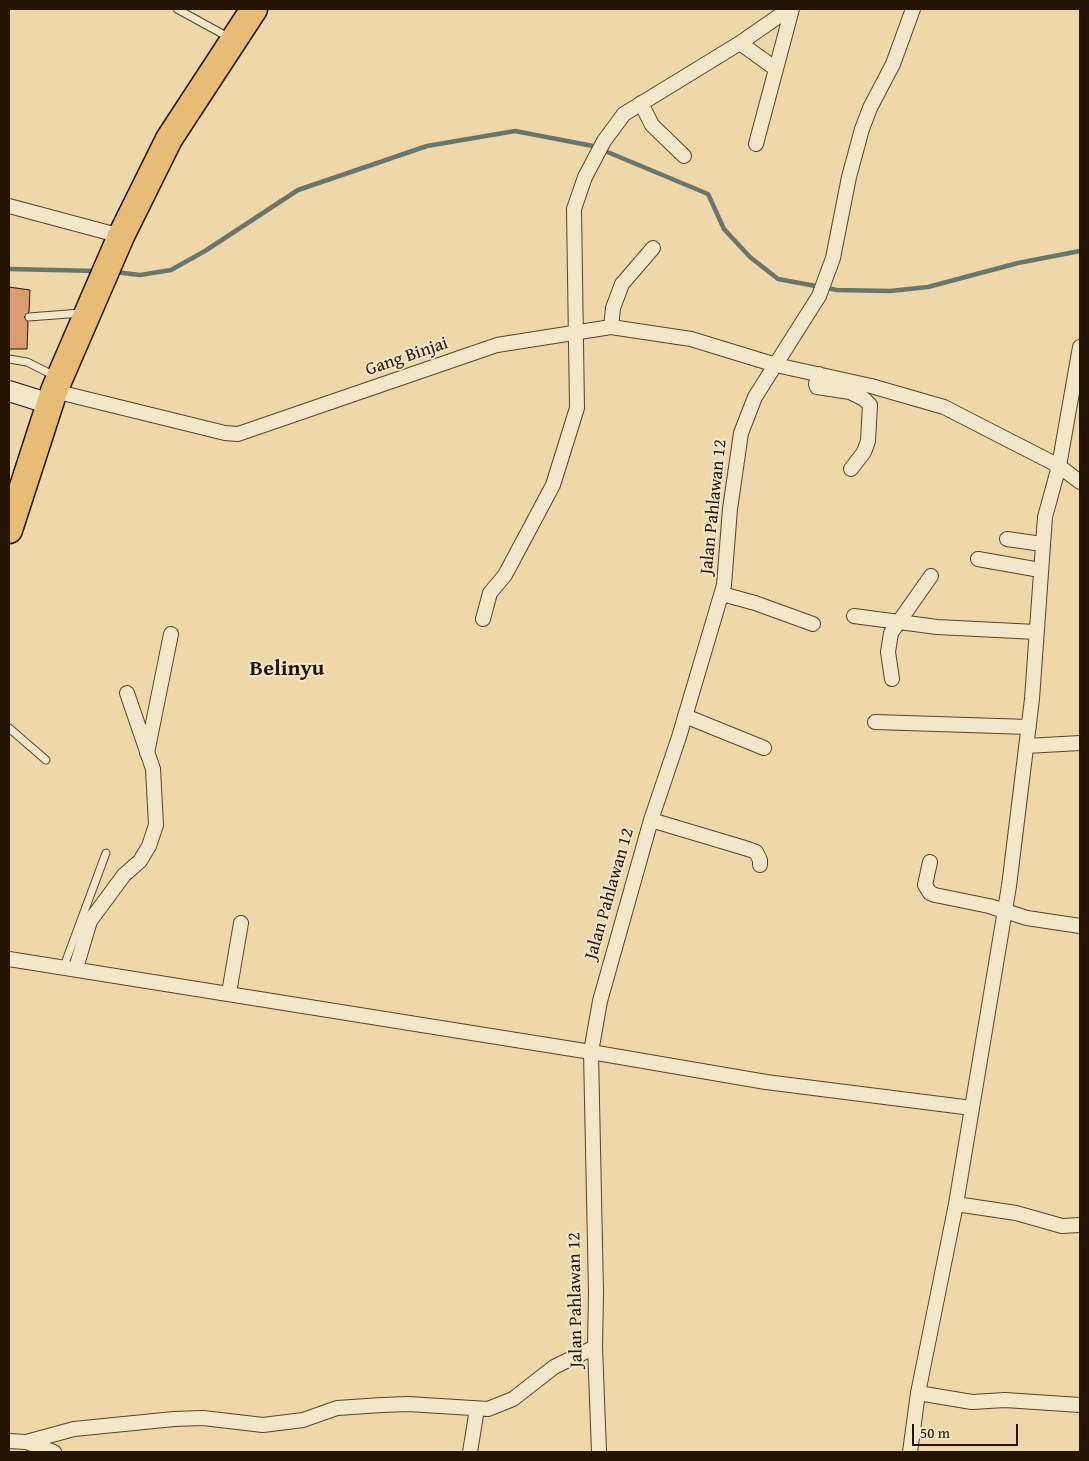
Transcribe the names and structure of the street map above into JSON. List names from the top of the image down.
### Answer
{
  "streets": {
    "street": ["Gang Binjai", "Jalan Pahlawan 12"]
  },
  "crossings": [
    ["Gang Binjai", "Jalan Pahlawan 12"]
  ],
  "districts": ["Belinyu"],
  "scale_bar": "50 m"
}
